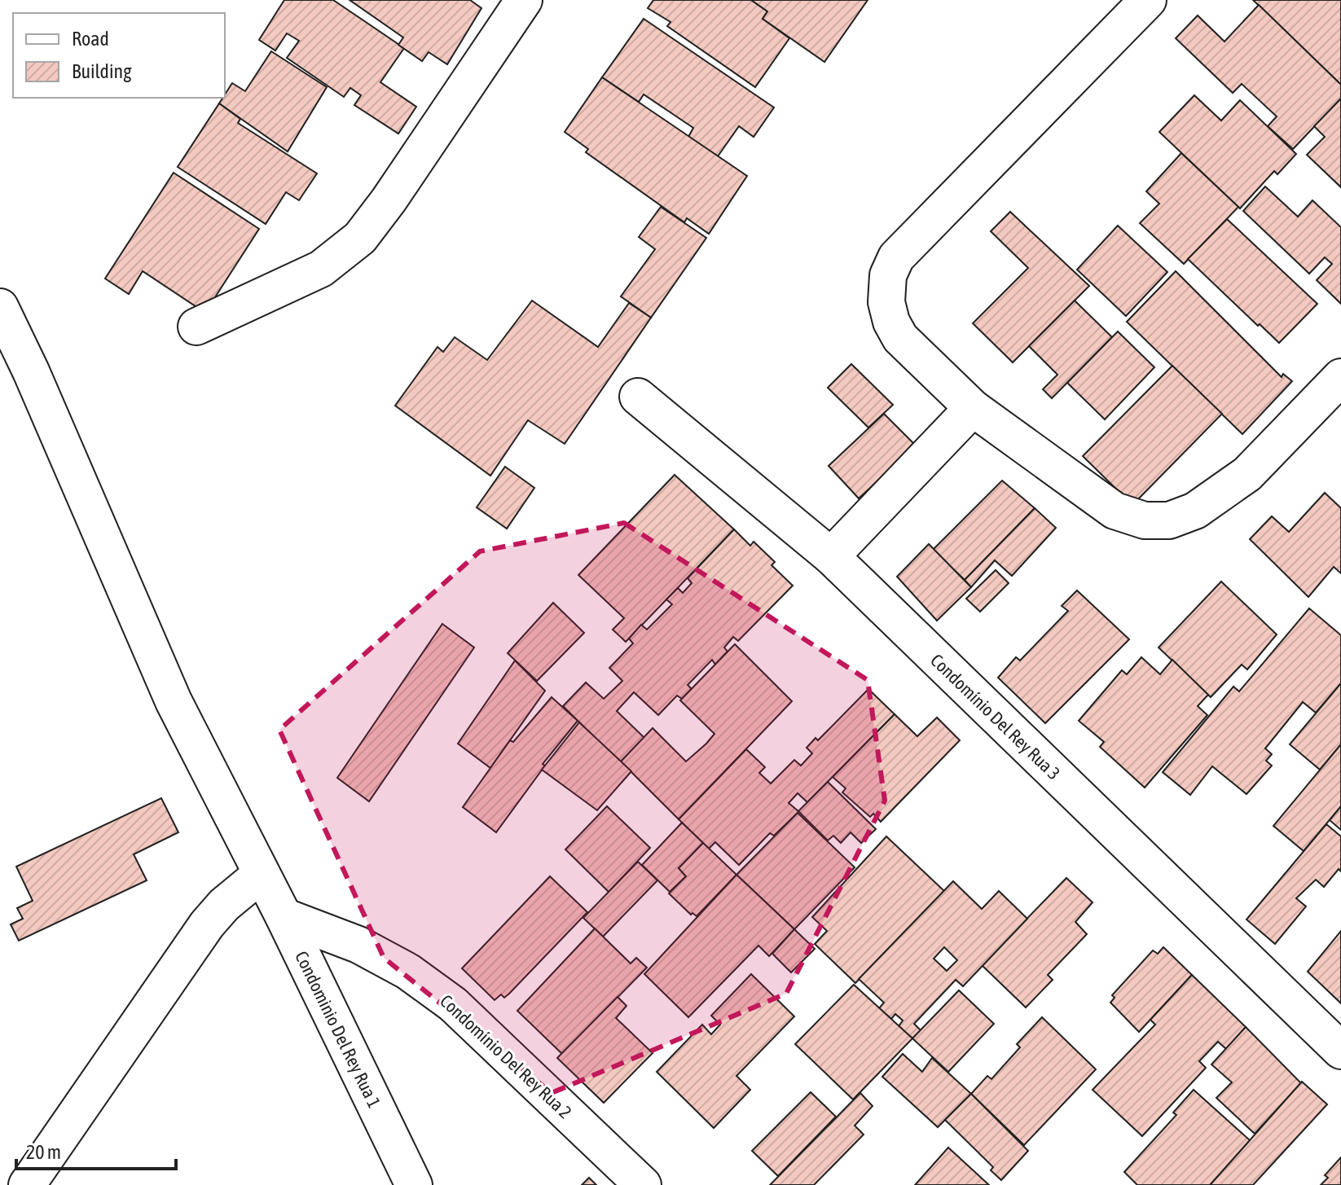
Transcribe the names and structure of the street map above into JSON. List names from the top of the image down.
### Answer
{
  "streets": {
    "street": ["Condomínio Del Rey Rua 3", "Condominio Del Rey Rua 1", "Condomínio Del Rey Rua 2"]
  },
  "crossings": [
    ["Condominio Del Rey Rua 1", "Condomínio Del Rey Rua 2"]
  ],
  "legend": ["Road", "Building"],
  "scale_bar": "20 m"
}
